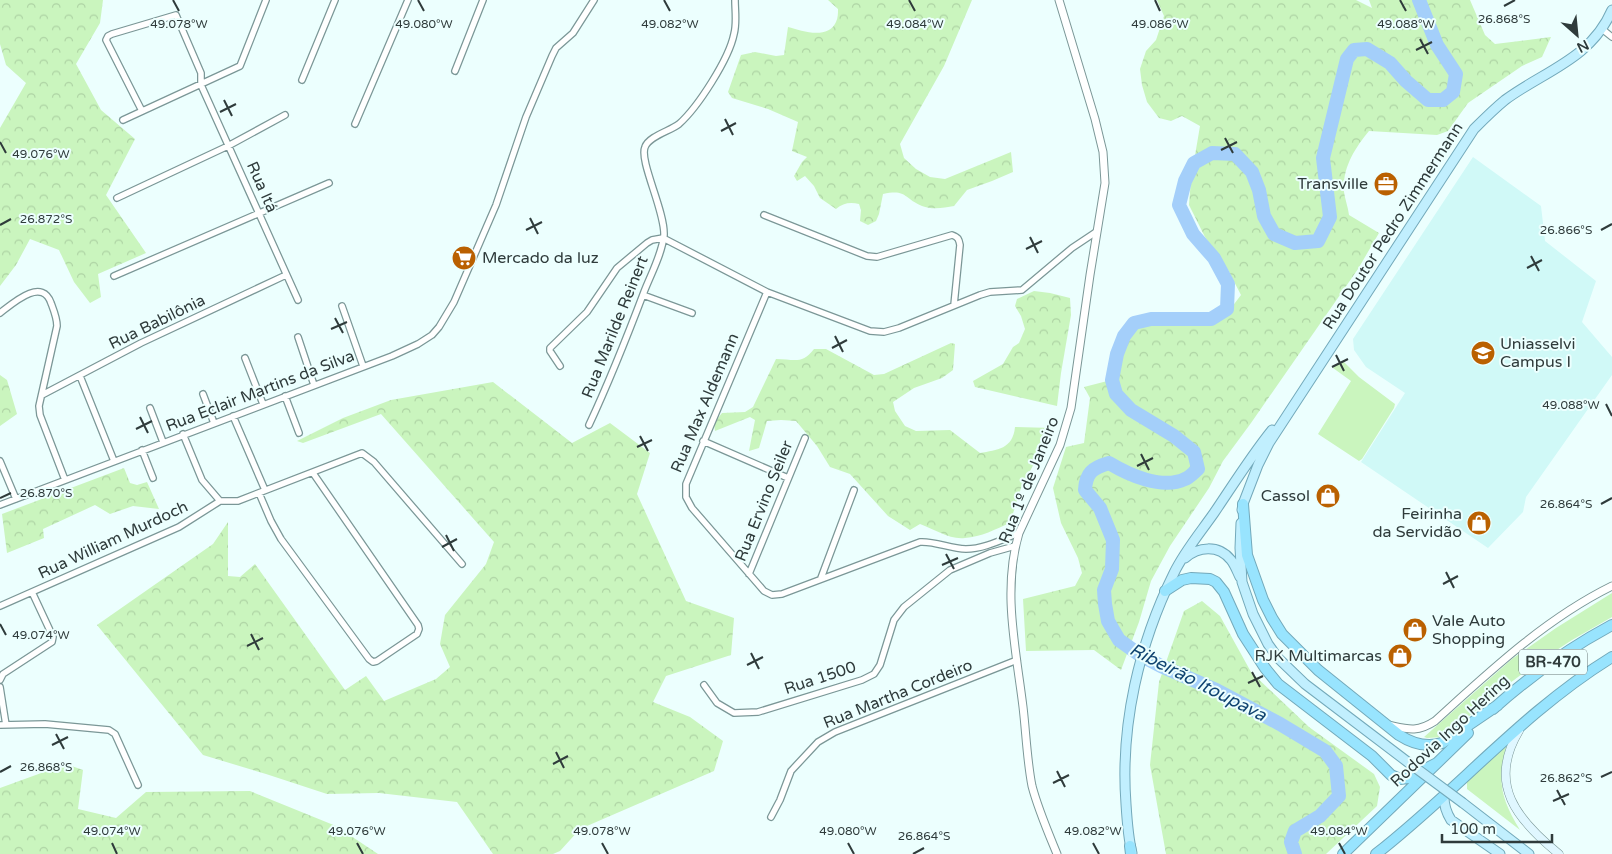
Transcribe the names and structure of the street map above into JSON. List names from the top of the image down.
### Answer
{
  "streets": {
    "highway": ["BR-470", "Rodovia Ingo Hering"],
    "main road": ["Rua Doutor Pedro Zimmermann"],
    "street": [
      "Rua Itá",
      "Rua Babilônia",
      "Rua Marilde Reinert",
      "Rua Eclair Martins da Silva",
      "Rua Max Aldemann",
      "Rua 1º de Janeiro",
      "Rua Ervino Seiler",
      "Rua William Murdoch",
      "Rua 1500",
      "Rua Martha Cordeiro"
    ]
  },
  "crossings": [
    ["Rua Itá", "Rua Babilônia"],
    ["Rua Max Aldemann", "Rua 1º de Janeiro"],
    ["Rua Max Aldemann", "Rua Ervino Seiler"],
    ["Rua 1º de Janeiro", "Rua 1500"],
    ["Rua 1º de Janeiro", "Rua Martha Cordeiro"]
  ],
  "water": ["Ribeirão Itoupava"],
  "places": {
    "office": ["Transville"],
    "supermarket": ["Mercado da luz"],
    "school or university": ["Uniasselvi Campus I"],
    "shop": [
      "Cassol",
      "Feirinha da Servidão",
      "Vale Auto Shopping",
      "RJK Multimarcas"
    ]
  },
  "scale_bar": "100 m",
  "north": "bottom right",
  "coordinates": [
    "26.868°S",
    "49.078°W",
    "49.080°W",
    "49.082°W",
    "49.084°W",
    "49.086°W",
    "49.088°W",
    "49.076°W",
    "26.872°S",
    "26.866°S",
    "26.870°S",
    "26.864°S",
    "49.074°W",
    "26.862°S"
  ]
}
